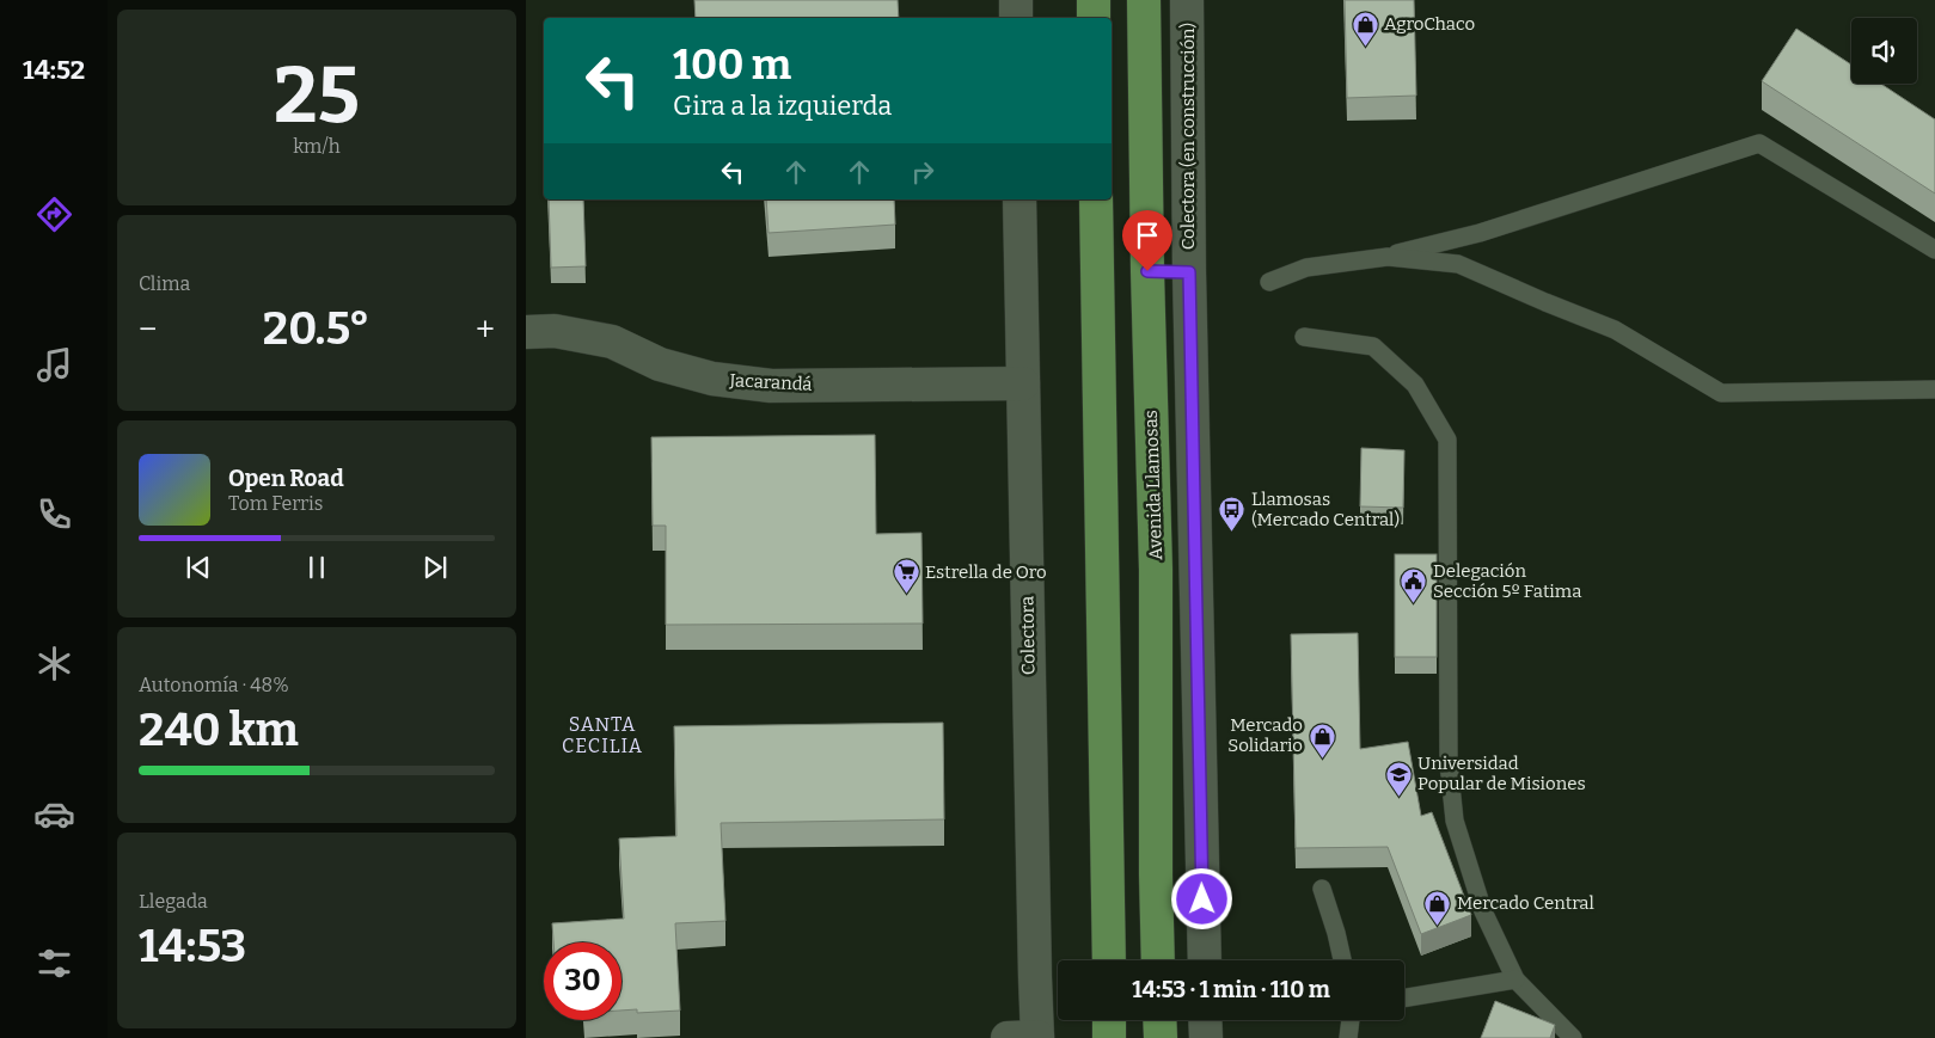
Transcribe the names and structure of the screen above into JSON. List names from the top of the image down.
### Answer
{
  "streets": {
    "highway": ["Avenida Llamosas"],
    "street": ["Colectora (en construcción)", "Jacarandá", "Colectora"]
  },
  "crossings": [
    ["Jacarandá", "Colectora"]
  ],
  "districts": ["SANTA CECILIA"],
  "places": {
    "shop": ["AgroChaco", "Mercado Solidario", "Mercado Central"],
    "bus stop": ["Llamosas (Mercado Central)"],
    "supermarket": ["Estrella de Oro"],
    "public building": ["Delegación Sección 5º Fatima"],
    "school or university": ["Universidad Popular de Misiones"]
  },
  "page": {
    "tabs": "14:52",
    "tile": [
      ["25", "km/h"],
      "Clima",
      ["Autonomía · 48%", "240 km"],
      ["Llegada", "14:53"]
    ],
    "turn": ["100 m", "Gira a la izquierda"],
    "heat": ["−", "20.5°", "+"],
    "song": ["Open Road", "Tom Ferris"],
    "limit": "30",
    "trip": "14:53 · 1 min · 110 m"
  }
}
